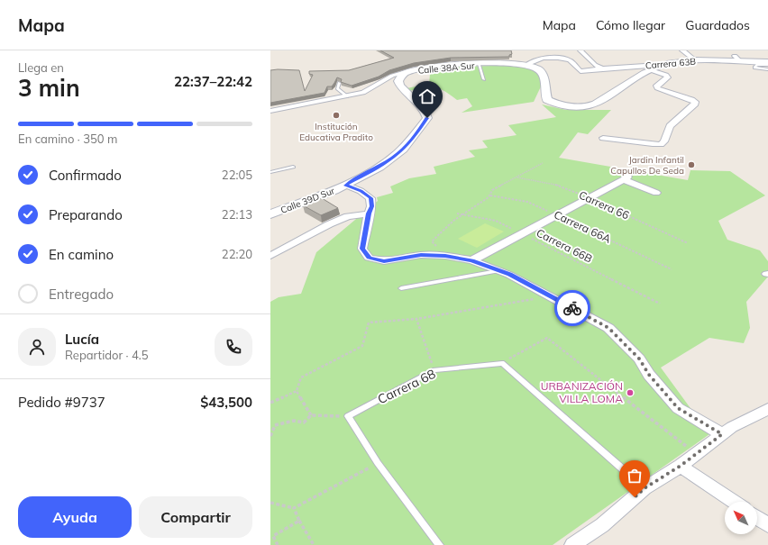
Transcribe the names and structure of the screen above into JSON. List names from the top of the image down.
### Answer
{
  "streets": {
    "main road": ["Carrera 63B", "Calle 38A Sur", "Calle 39D Sur"],
    "lane": ["Carrera 68"],
    "path": ["Carrera 66", "Carrera 66A", "Carrera 66B"]
  },
  "crossings": [
    ["Carrera 63B", "Calle 38A Sur"],
    ["Calle 38A Sur", "Calle 39D Sur"]
  ],
  "places": ["Institución Educativa Pradito", "Jardin Infantil Capullos De Seda", "URBANIZACIÓN VILLA LOMA"],
  "north": "top left",
  "page": {
    "header": "Mapa",
    "nav": ["Mapa", "Cómo llegar", "Guardados"],
    "heading": ["3 min", "Llega en", "22:37–22:42"],
    "panel": [
      "Lucía",
      "Repartidor · 4.5",
      "Pedido #9737",
      "$43,500"
    ],
    "bar": "En camino · 350 m",
    "list": [
      ["Confirmado", "22:05"],
      ["Preparando", "22:13"],
      ["En camino", "22:20"],
      "Entregado"
    ],
    "buttons": ["Ayuda", "Compartir"]
  }
}
